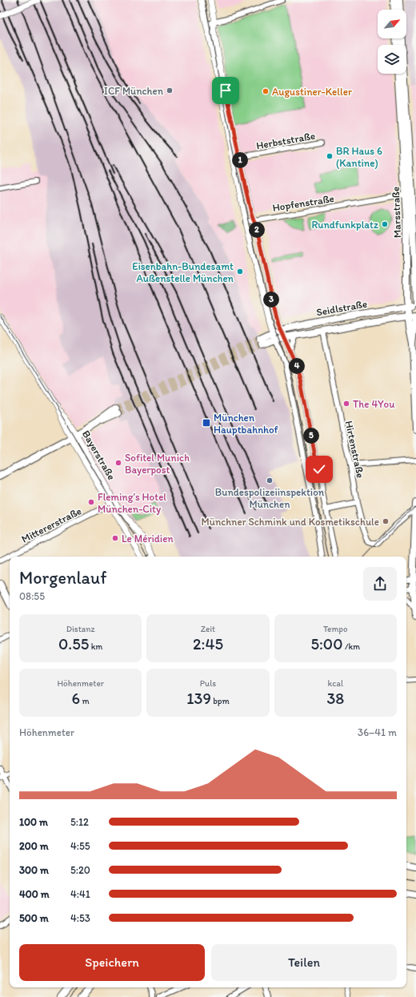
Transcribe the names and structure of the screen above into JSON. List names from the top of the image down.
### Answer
{
  "streets": {
    "main road": ["Marsstraße", "Seidlstraße"],
    "street": [
      "Herbststraße",
      "Hopfenstraße",
      "Hirtenstraße",
      "Bayerstraße",
      "Mittererstraße"
    ]
  },
  "crossings": [
    ["Hopfenstraße", "Marsstraße"],
    ["Marsstraße", "Seidlstraße"],
    ["Seidlstraße", "Hirtenstraße"],
    ["Bayerstraße", "Mittererstraße"]
  ],
  "places": {
    "other": [
      "ICF München",
      "Augustiner-Keller",
      "BR Haus 6 (Kantine)",
      "Rundfunkplatz",
      "Eisenbahn-Bundesamt Außenstelle München",
      "The 4You",
      "Sofitel Munich Bayerpost",
      "Bundespolizeiinspektion München",
      "Fleming’s Hotel München-City",
      "Münchner Schmink und Kosmetikschule",
      "Le Méridien"
    ],
    "transit": ["München Hauptbahnhof"]
  },
  "north": "top right",
  "page": {
    "pins": [
      "1",
      "2",
      "3",
      "4",
      "5"
    ],
    "heading": ["Morgenlauf", "08:55"],
    "stats": [
      ["Distanz", "0.55 km"],
      ["Zeit", "2:45"],
      ["Tempo", "5:00 /km"],
      ["Höhenmeter", "6 m"],
      ["Puls", "139 bpm"],
      ["kcal", "38"]
    ],
    "chart": ["Höhenmeter", "36–41 m"],
    "list": [
      {
        "name": "100 m",
        "note": "5:12"
      },
      {
        "name": "200 m",
        "note": "4:55"
      },
      {
        "name": "300 m",
        "note": "5:20"
      },
      {
        "name": "400 m",
        "note": "4:41"
      },
      {
        "name": "500 m",
        "note": "4:53"
      }
    ],
    "buttons": ["Speichern", "Teilen"]
  }
}
